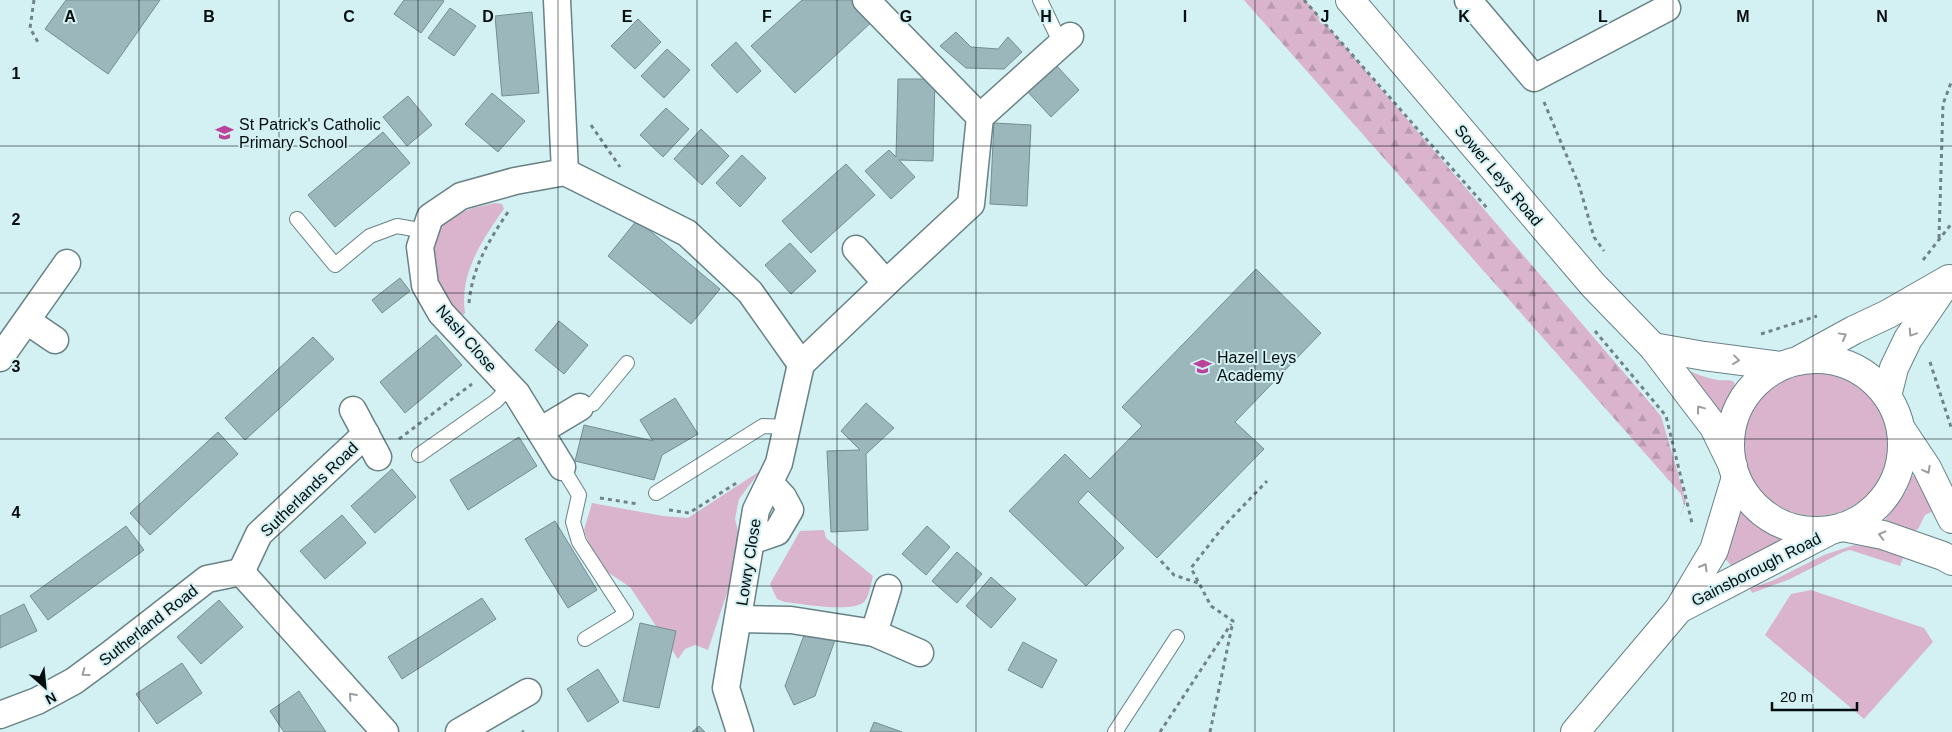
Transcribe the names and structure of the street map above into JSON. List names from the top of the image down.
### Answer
{
  "streets": {
    "street": [
      "Sower Leys Road",
      "Nash Close",
      "Sutherlands Road",
      "Lowry Close",
      "Gainsborough Road",
      "Sutherland Road"
    ]
  },
  "crossings": [
    ["Sower Leys Road", "Gainsborough Road"],
    ["Sutherlands Road", "Sutherland Road"]
  ],
  "one_way": ["Sutherland Road"],
  "places": {
    "school or university": ["St Patrick's Catholic Primary School", "Hazel Leys Academy"]
  },
  "scale_bar": "20 m",
  "north": "bottom right",
  "grid": {
    "columns": [
      "A",
      "B",
      "C",
      "D",
      "E",
      "F",
      "G",
      "H",
      "I",
      "J",
      "K",
      "L",
      "M",
      "N"
    ],
    "rows": [
      "1",
      "2",
      "3",
      "4"
    ]
  }
}
